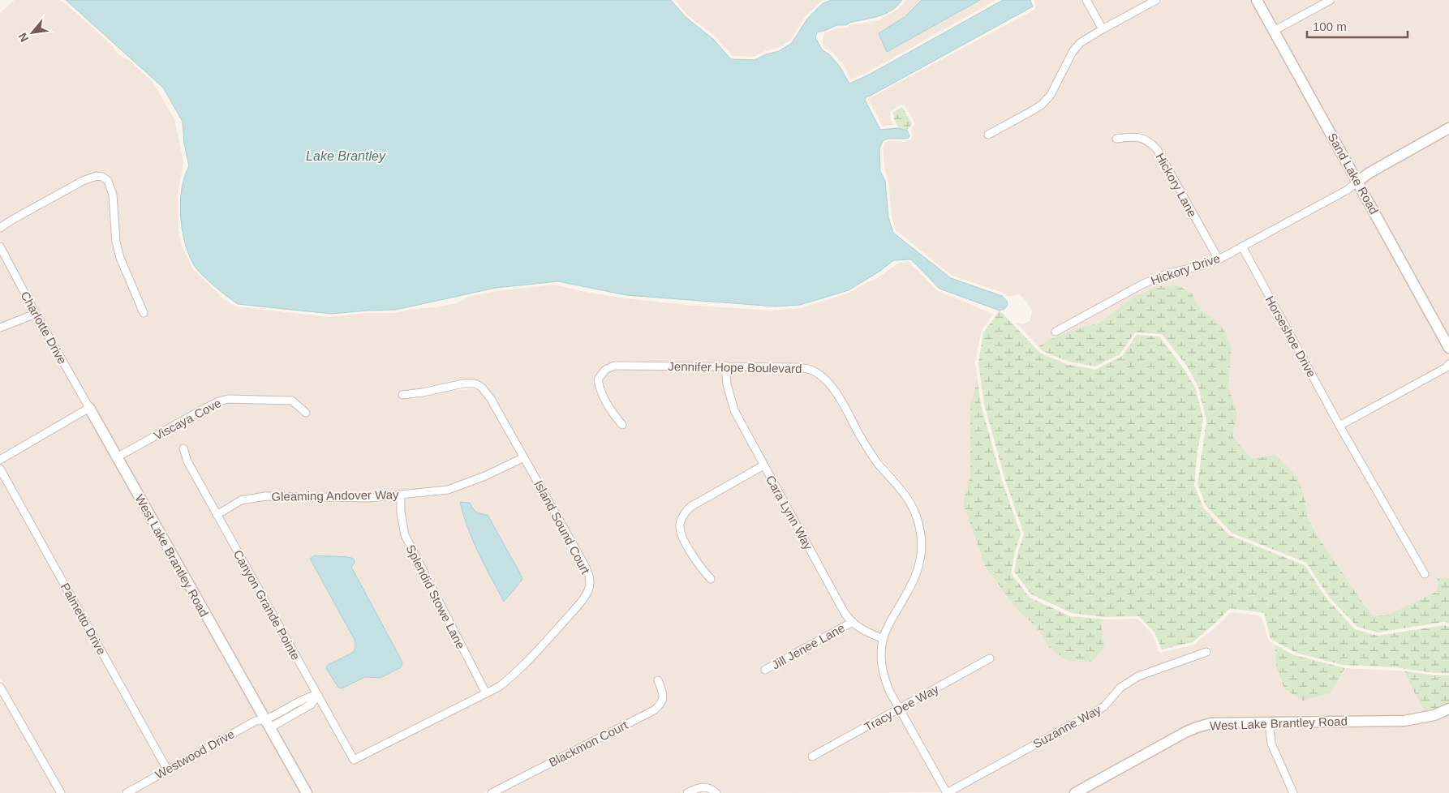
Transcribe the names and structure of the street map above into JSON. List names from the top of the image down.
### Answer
{
  "streets": {
    "street": [
      "Sand Lake Road",
      "Hickory Lane",
      "Hickory Drive",
      "Charlotte Drive",
      "Horseshoe Drive",
      "Jennifer Hope Boulevard",
      "Viscaya Cove",
      "Gleaming Andover Way",
      "Cara Lynn Way",
      "Island Sound Court",
      "West Lake Brantley Road",
      "Splendid Stowe Lane",
      "Canyon Grande Pointe",
      "Palmetto Drive",
      "Jill Jenee Lane",
      "Tracy Dee Way",
      "Suzanne Way",
      "Blackmon Court",
      "Westwood Drive"
    ]
  },
  "crossings": [
    ["Sand Lake Road", "Hickory Drive"],
    ["Hickory Lane", "Hickory Drive"],
    ["Hickory Drive", "Horseshoe Drive"],
    ["Charlotte Drive", "West Lake Brantley Road"],
    ["Jennifer Hope Boulevard", "Cara Lynn Way"],
    ["Jennifer Hope Boulevard", "Tracy Dee Way"],
    ["Jennifer Hope Boulevard", "Suzanne Way"],
    ["Viscaya Cove", "West Lake Brantley Road"],
    ["Gleaming Andover Way", "Island Sound Court"],
    ["Gleaming Andover Way", "Splendid Stowe Lane"],
    ["Gleaming Andover Way", "Canyon Grande Pointe"],
    ["Cara Lynn Way", "Jill Jenee Lane"],
    ["Island Sound Court", "Splendid Stowe Lane"],
    ["Island Sound Court", "Canyon Grande Pointe"],
    ["West Lake Brantley Road", "Westwood Drive"],
    ["Canyon Grande Pointe", "Westwood Drive"],
    ["Palmetto Drive", "Westwood Drive"]
  ],
  "water": ["Lake Brantley"],
  "scale_bar": "100 m",
  "north": "bottom left"
}
